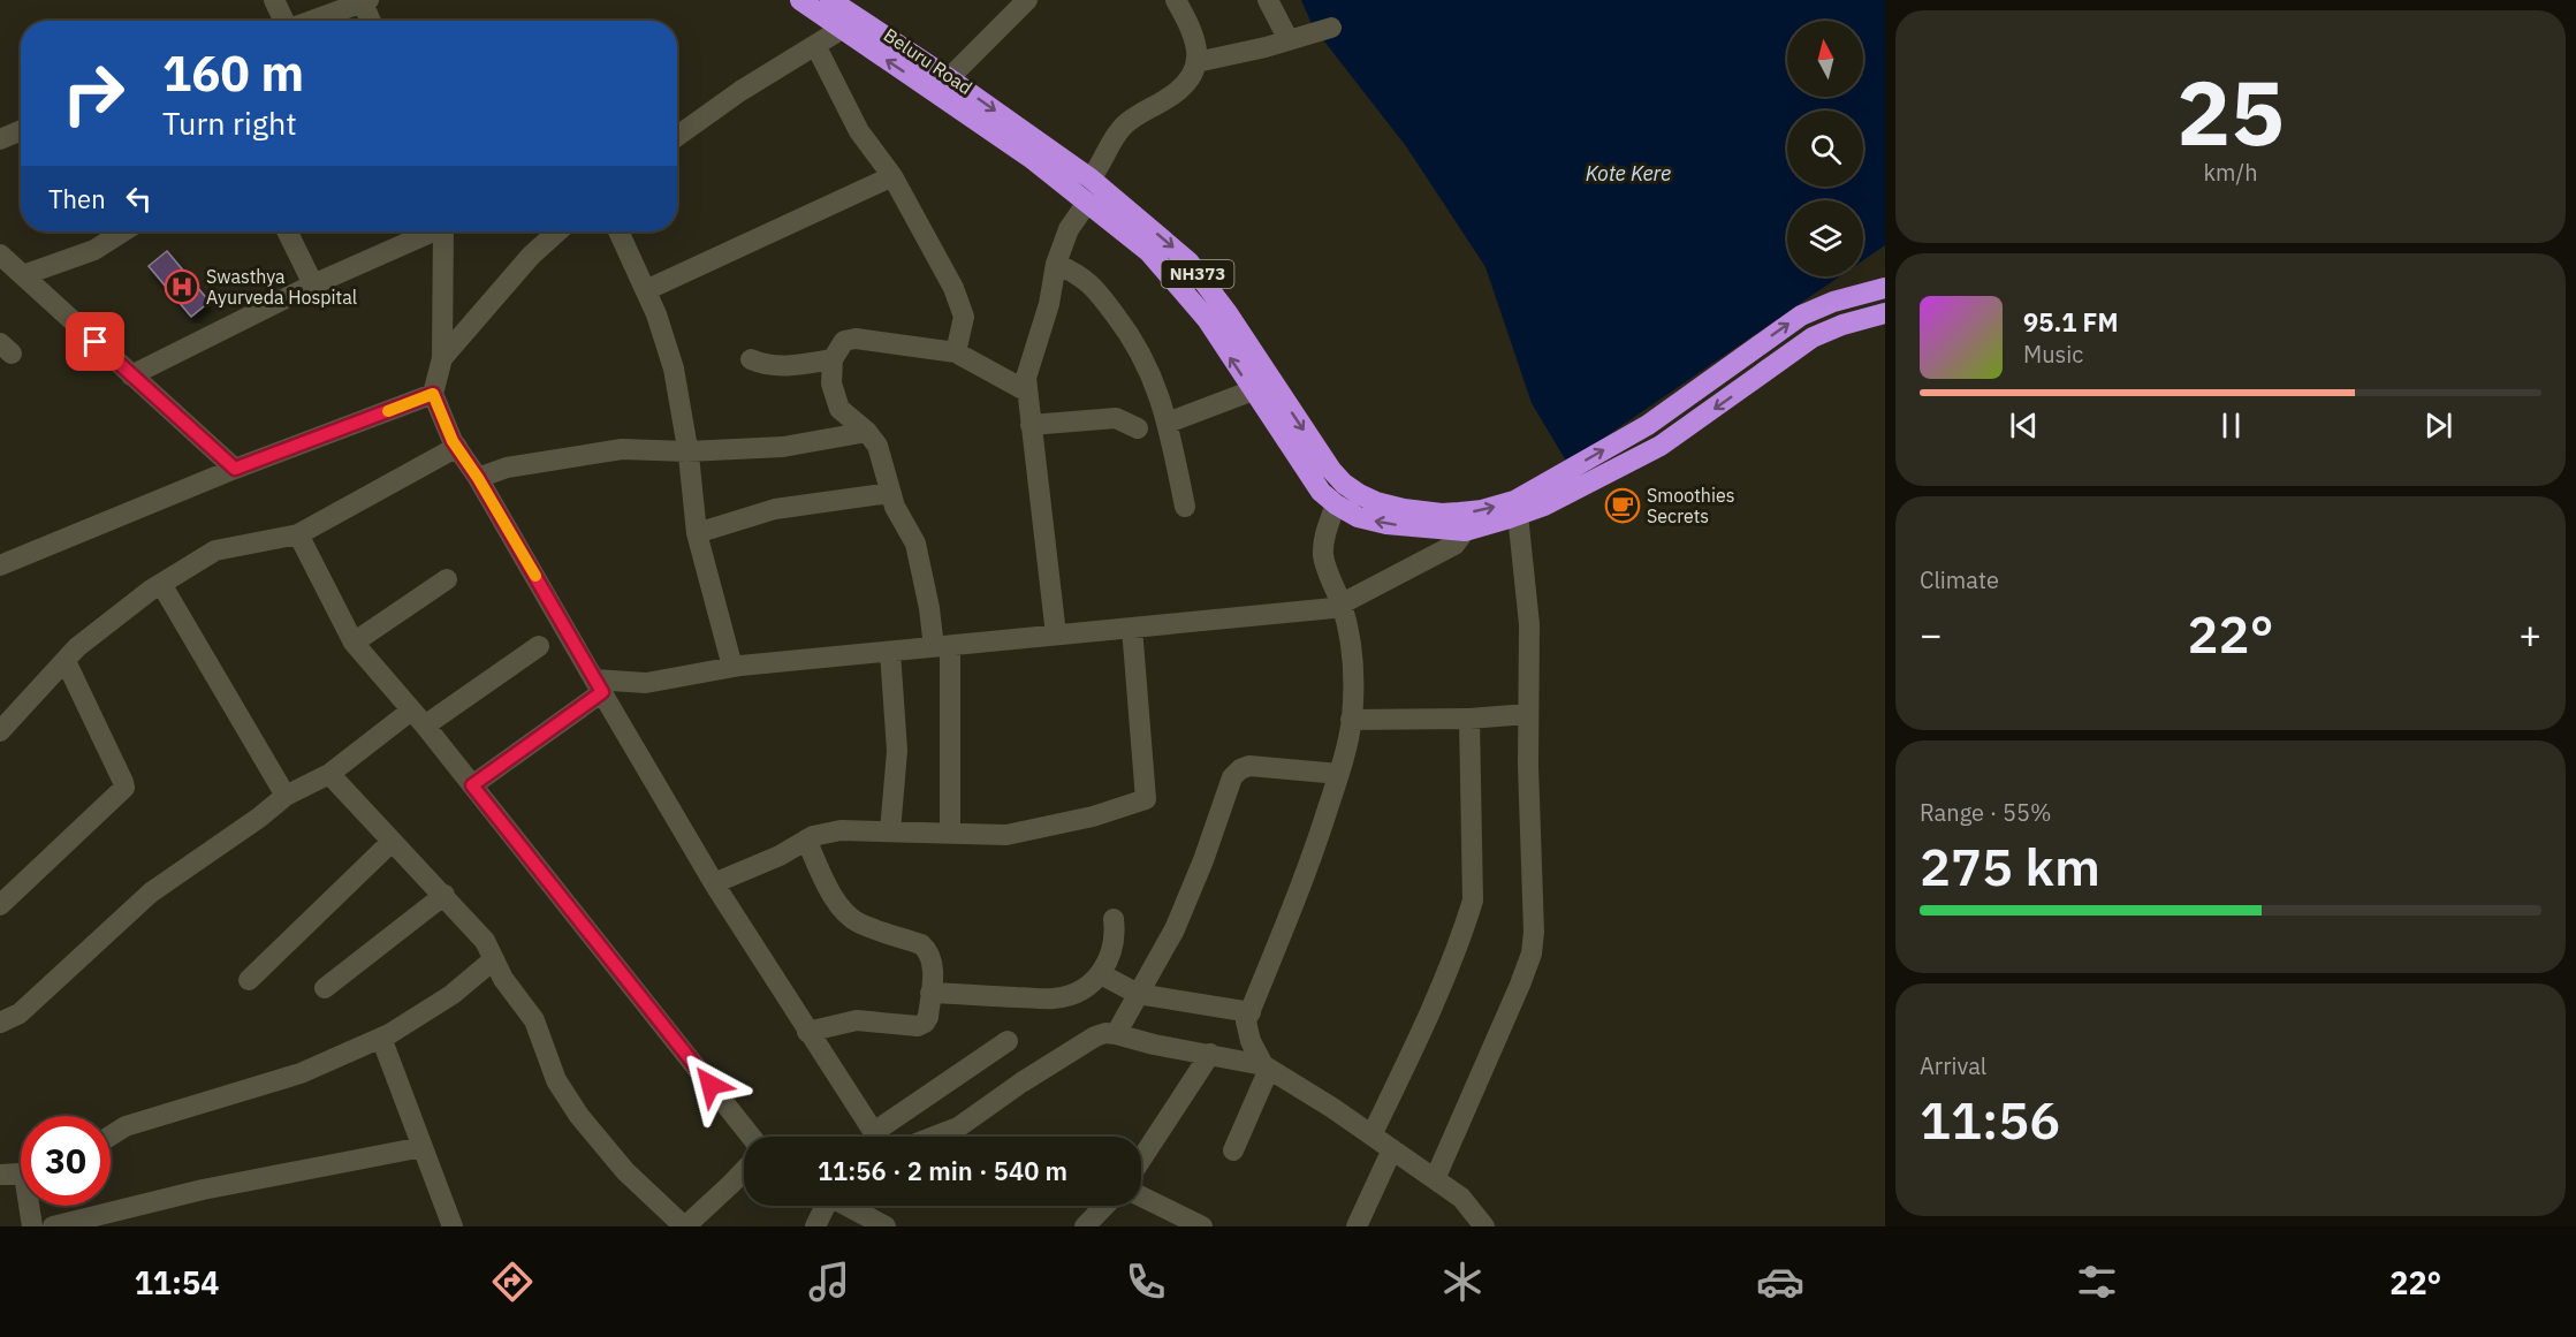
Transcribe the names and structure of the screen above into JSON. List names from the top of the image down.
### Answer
{
  "streets": {
    "highway": ["Beluru Road", "NH373"]
  },
  "crossings": [
    ["Beluru Road", "NH373"]
  ],
  "water": ["Kote Kere"],
  "places": {
    "hospital": ["Swasthya Ayurveda Hospital"],
    "cafe": ["Smoothies Secrets"]
  },
  "north": "top",
  "page": {
    "tile": [
      ["25", "km/h"],
      "Climate",
      ["Range · 55%", "275 km"],
      ["Arrival", "11:56"]
    ],
    "turn": ["160 m", "Turn right"],
    "then": "Then",
    "song": ["95.1 FM", "Music"],
    "heat": ["−", "22°", "+"],
    "limit": "30",
    "trip": "11:56 · 2 min · 540 m",
    "tabs": ["11:54", "22°"]
  }
}
